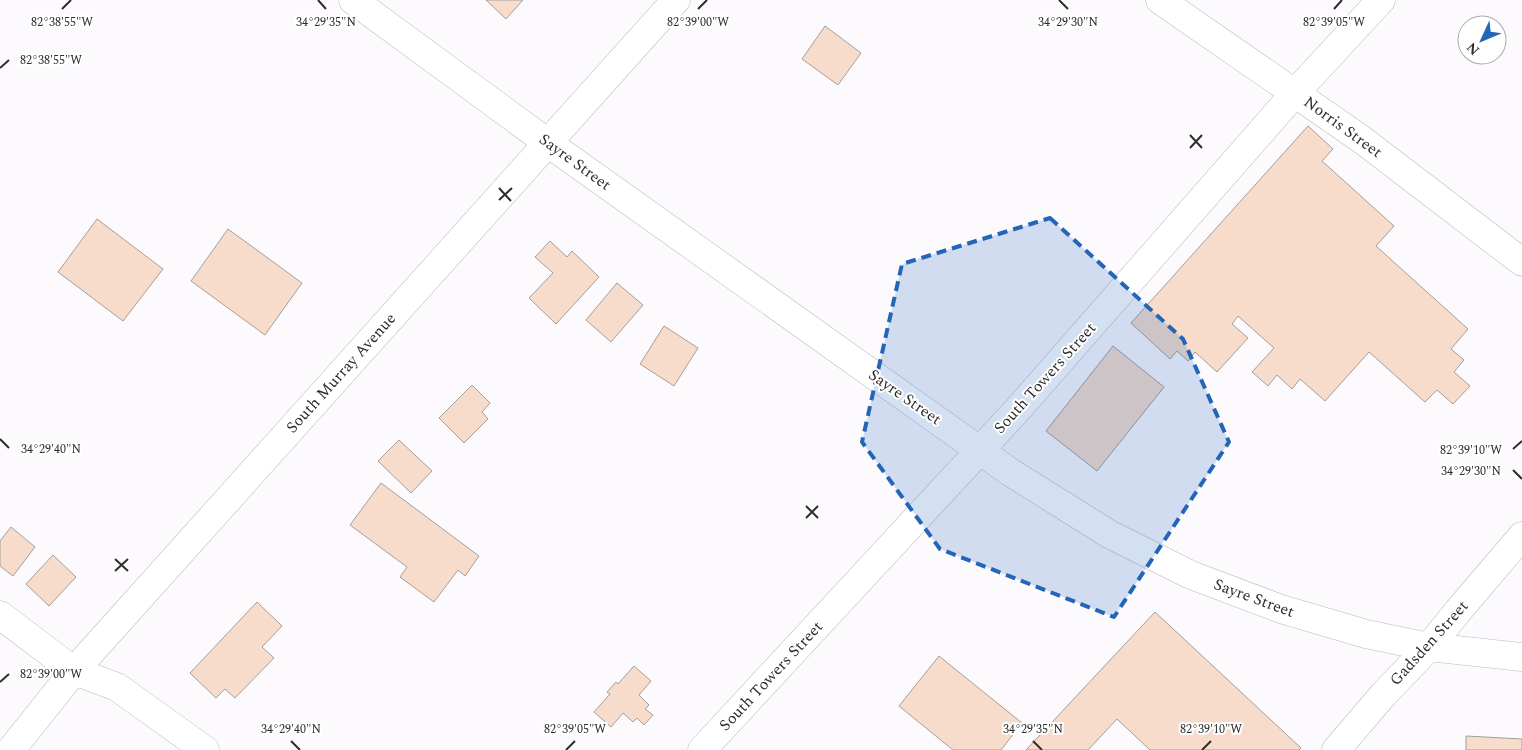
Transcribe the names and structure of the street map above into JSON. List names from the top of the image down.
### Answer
{
  "streets": {
    "main road": [
      "Norris Street",
      "Sayre Street",
      "South Murray Avenue",
      "South Towers Street",
      "Gadsden Street"
    ]
  },
  "crossings": [
    ["Norris Street", "South Towers Street"],
    ["Sayre Street", "South Murray Avenue"],
    ["Sayre Street", "South Towers Street"],
    ["Sayre Street", "Gadsden Street"]
  ],
  "north": "bottom left",
  "coordinates": [
    "82°38'55\"W",
    "82°39'00\"W",
    "82°39'05\"W",
    "34°29'35\"N",
    "34°29'30\"N",
    "34°29'40\"N",
    "82°39'10\"W"
  ]
}
